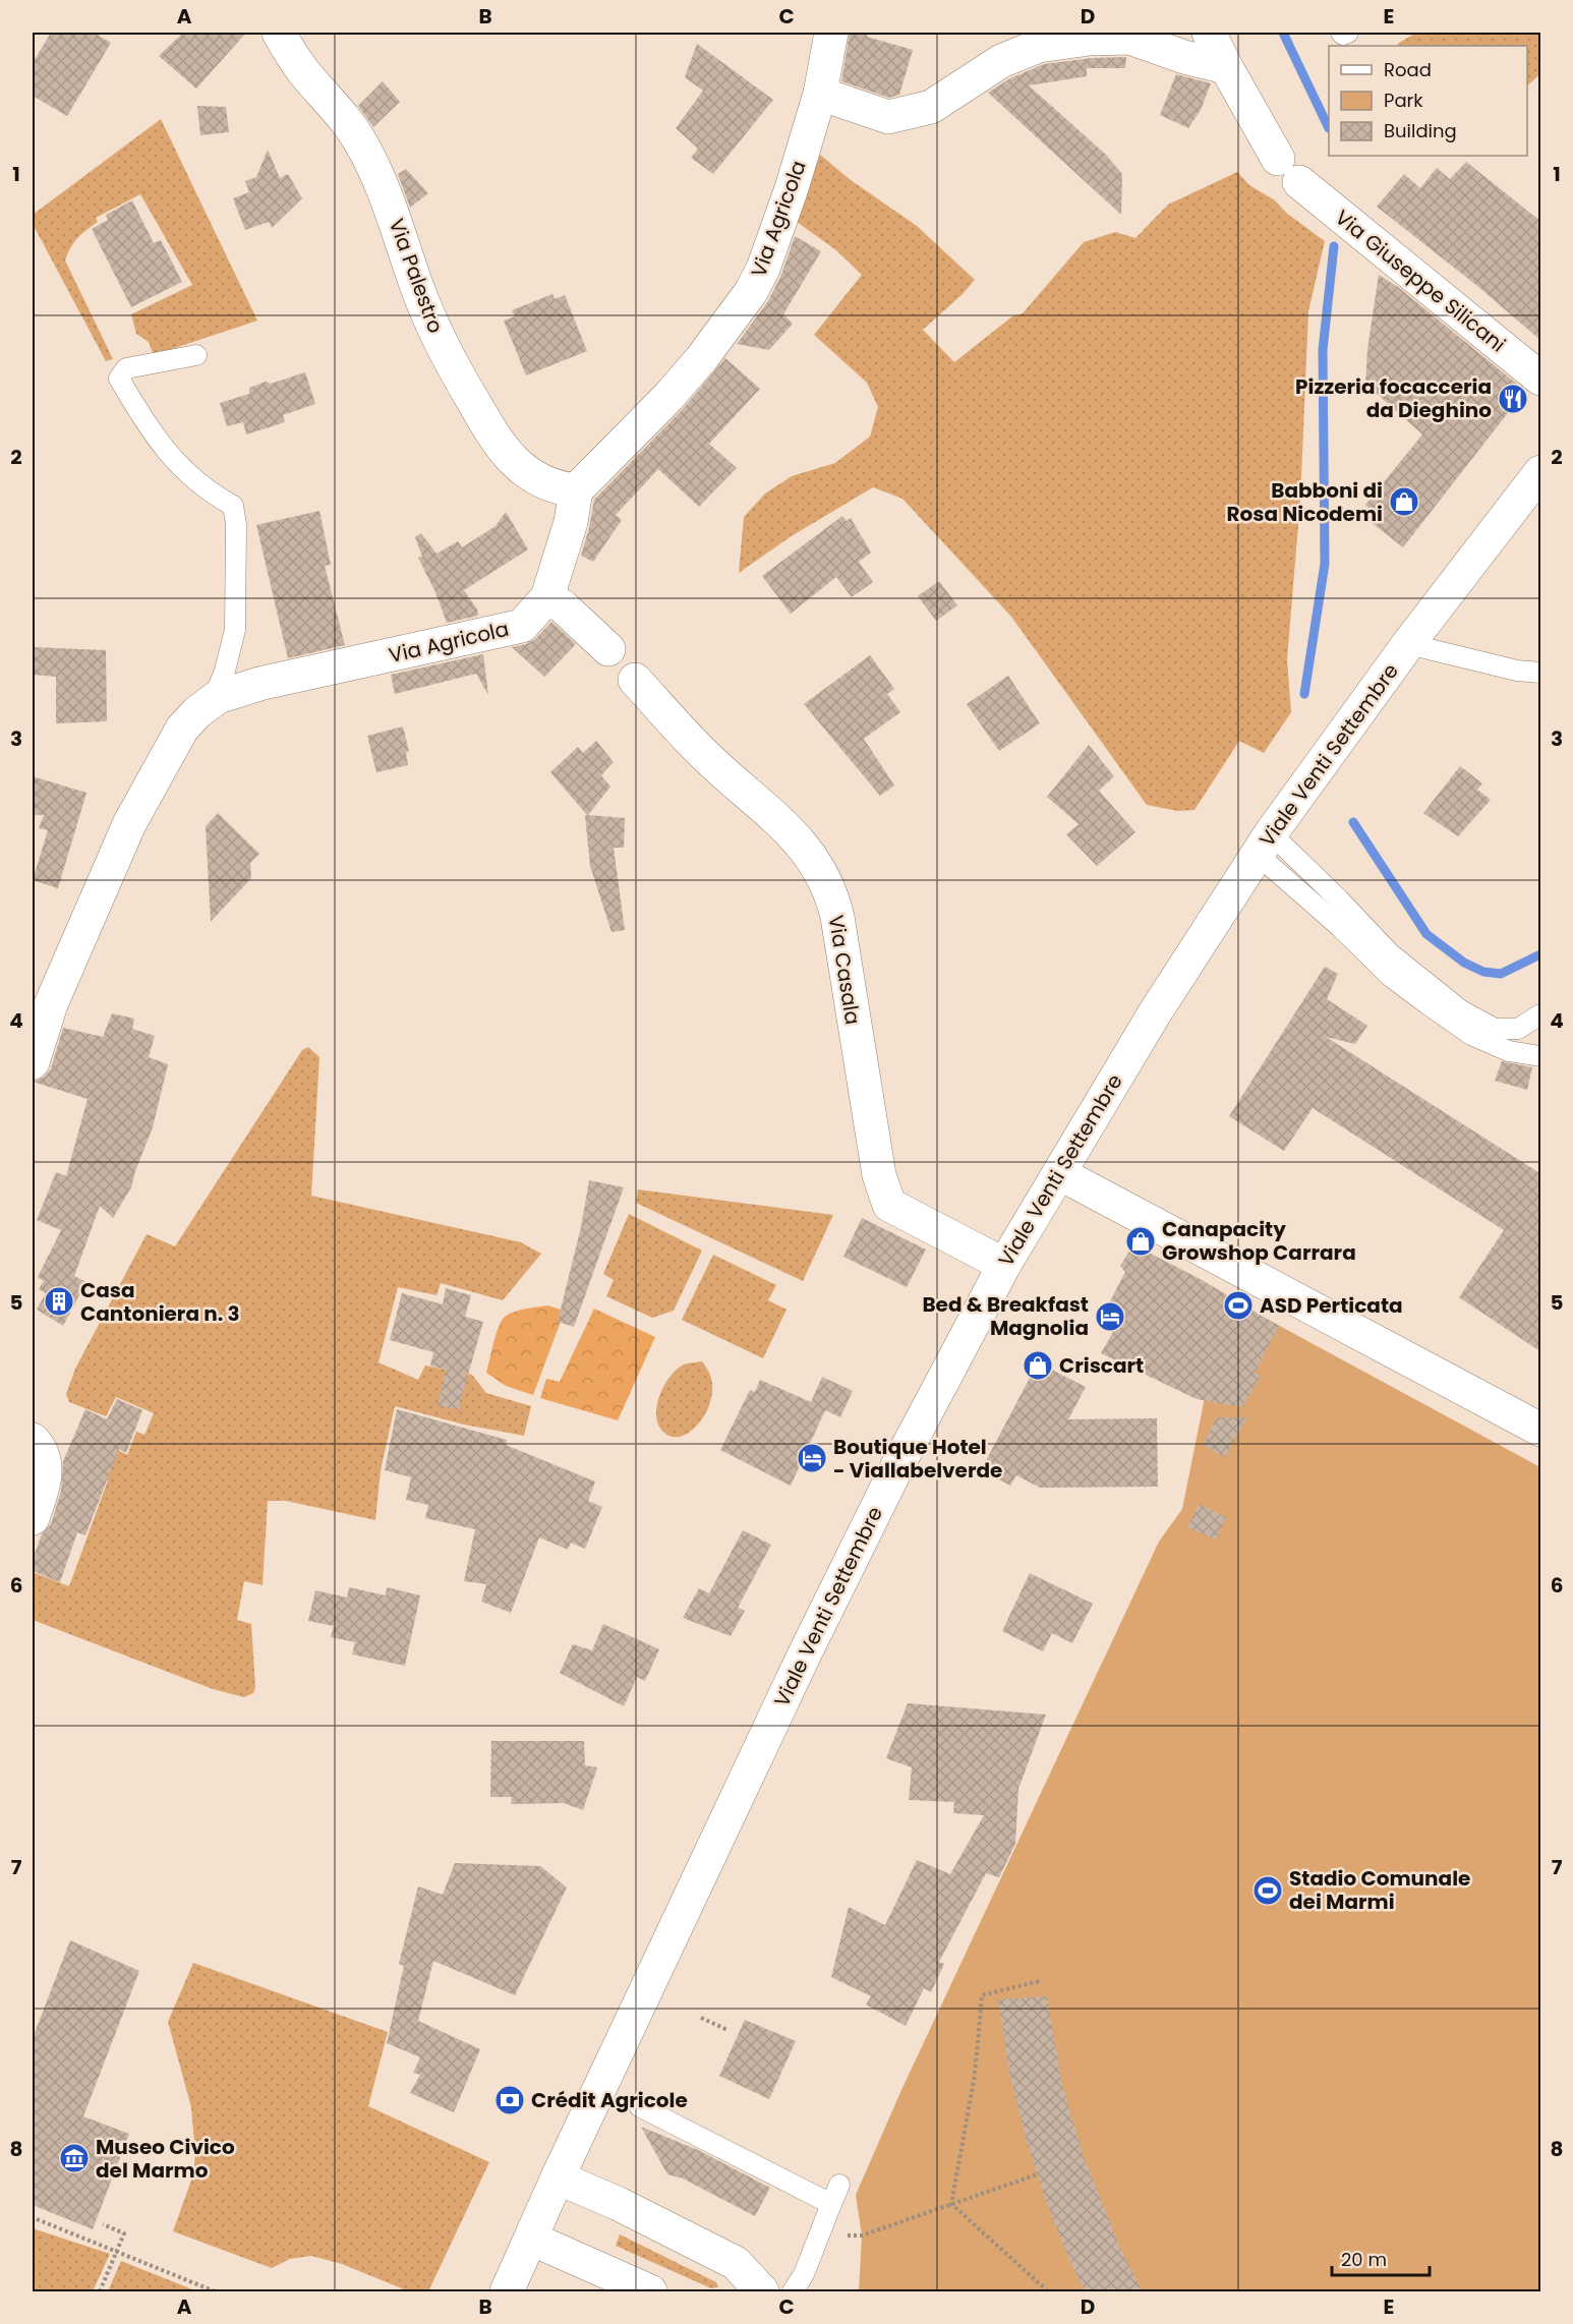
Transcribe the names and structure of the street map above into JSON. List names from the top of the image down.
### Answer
{
  "streets": {
    "street": [
      "Via Agricola",
      "Via Palestro",
      "Via Giuseppe Silicani",
      "Viale Venti Settembre",
      "Via Casala"
    ]
  },
  "crossings": [
    ["Via Agricola", "Via Palestro"],
    ["Viale Venti Settembre", "Via Casala"]
  ],
  "places": {
    "restaurant": ["Pizzeria focacceria da Dieghino"],
    "shop": ["Babboni di Rosa Nicodemi", "Canapacity Growshop Carrara", "Criscart"],
    "building": ["Casa Cantoniera n. 3"],
    "sports": ["ASD Perticata", "Stadio Comunale dei Marmi"],
    "hotel": ["Bed & Breakfast Magnolia", "Boutique Hotel - Viallabelverde"],
    "bank": ["Crédit Agricole"],
    "museum": ["Museo Civico del Marmo"]
  },
  "legend": ["Road", "Park", "Building"],
  "scale_bar": "20 m",
  "grid": {
    "columns": [
      "A",
      "B",
      "C",
      "D",
      "E"
    ],
    "rows": [
      "1",
      "2",
      "3",
      "4",
      "5",
      "6",
      "7",
      "8"
    ]
  }
}
